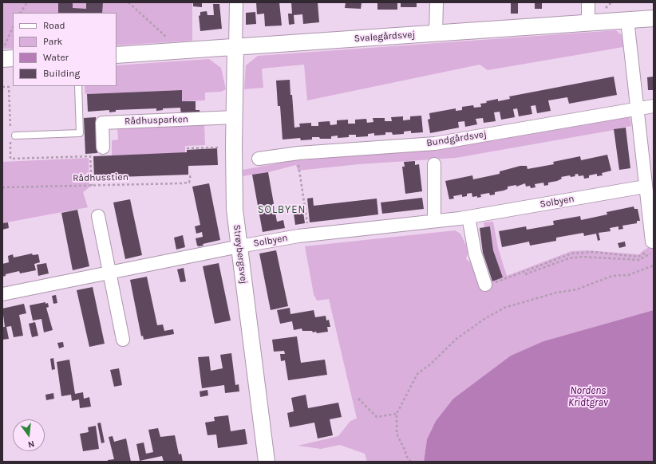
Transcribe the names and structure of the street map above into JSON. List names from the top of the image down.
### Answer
{
  "streets": {
    "street": [
      "Svalegårdsvej",
      "Rådhusparken",
      "Bundgårdsvej",
      "Solbyen",
      "Strøybergsvej"
    ],
    "path": ["Rådhusstien"]
  },
  "crossings": [
    ["Svalegårdsvej", "Strøybergsvej"],
    ["Rådhusparken", "Strøybergsvej"],
    ["Solbyen", "Strøybergsvej"]
  ],
  "districts": ["SOLBYEN"],
  "water": ["Nordens Kridtgrav"],
  "legend": [
    "Road",
    "Park",
    "Water",
    "Building"
  ],
  "north": "bottom"
}
